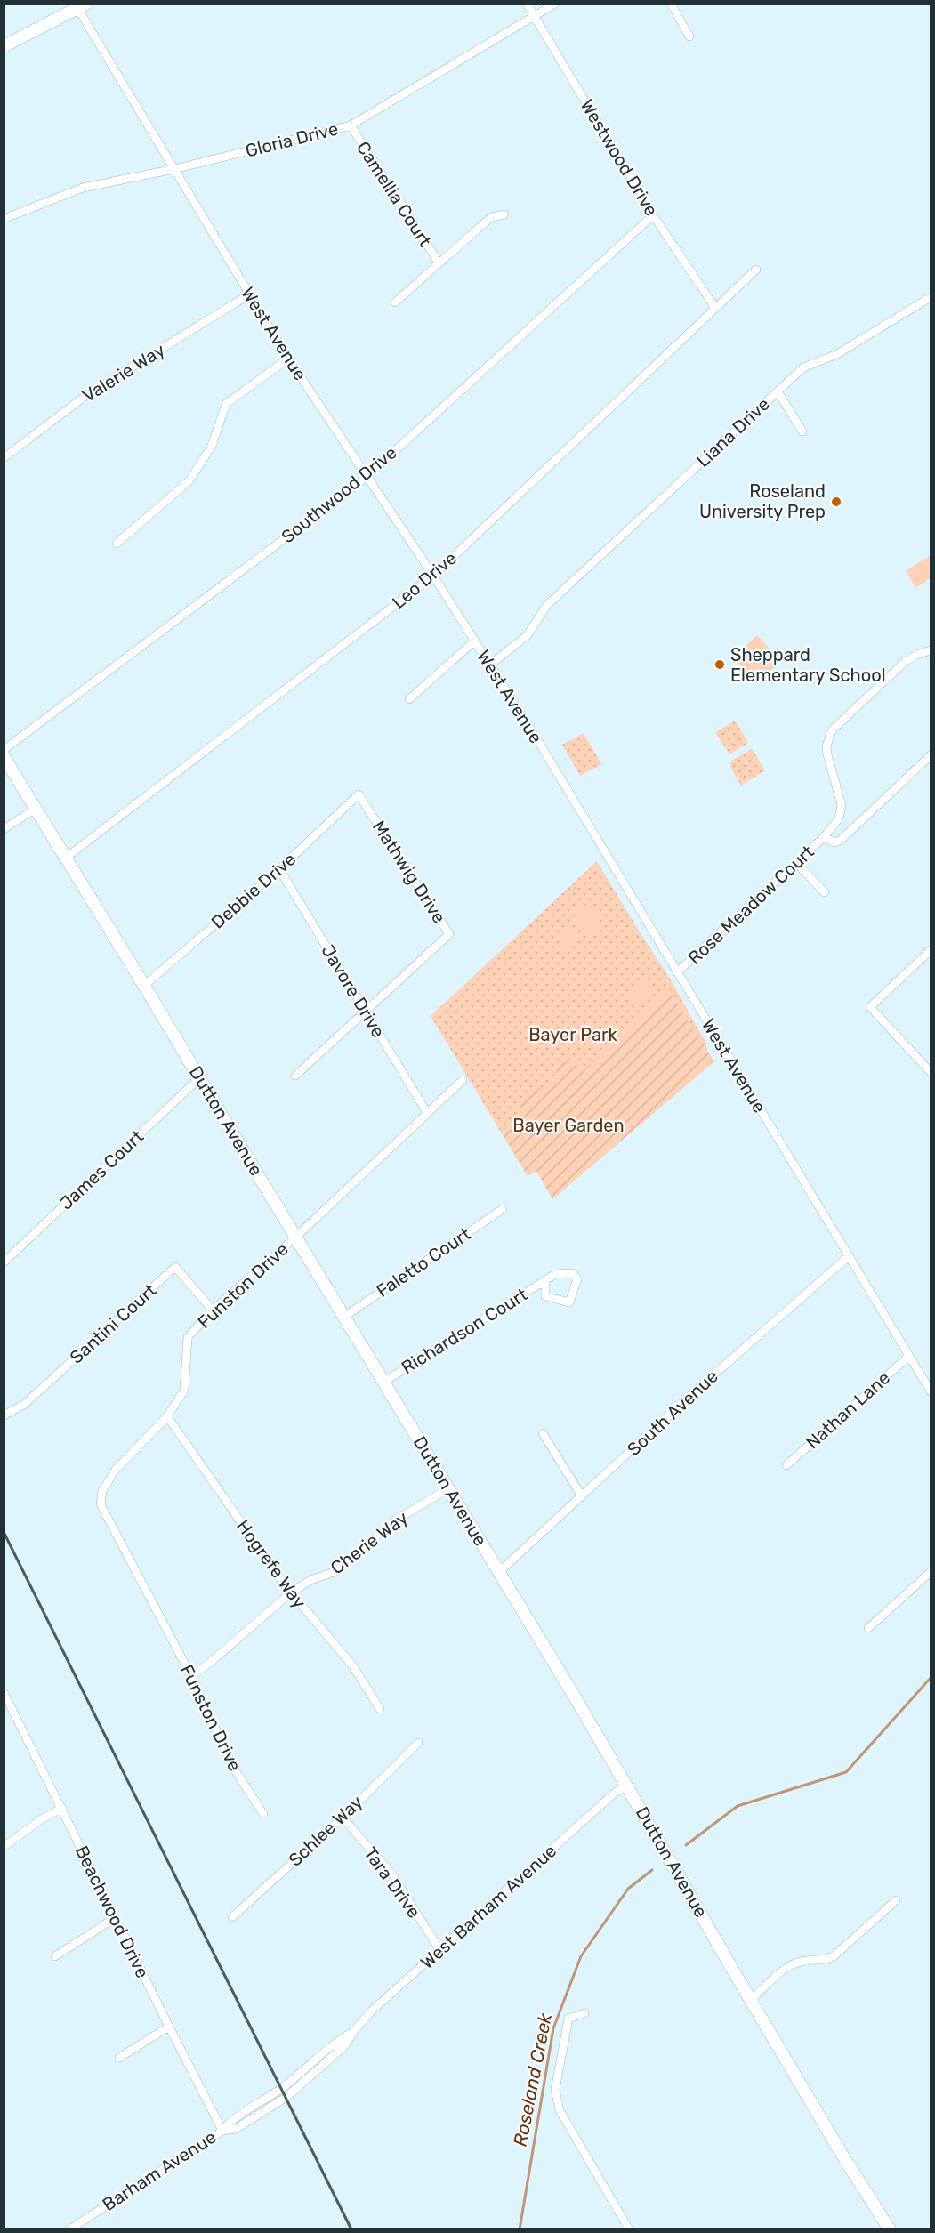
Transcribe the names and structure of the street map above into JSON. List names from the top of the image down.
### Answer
{
  "streets": {
    "main road": ["Dutton Avenue"],
    "street": [
      "Gloria Drive",
      "Westwood Drive",
      "Camellia Court",
      "West Avenue",
      "Valerie Way",
      "Liana Drive",
      "Southwood Drive",
      "Leo Drive",
      "Mathwig Drive",
      "Debbie Drive",
      "Rose Meadow Court",
      "Javore Drive",
      "James Court",
      "Faletto Court",
      "Funston Drive",
      "Santini Court",
      "Richardson Court",
      "Nathan Lane",
      "South Avenue",
      "Cherie Way",
      "Hogrefe Way",
      "Schlee Way",
      "Tara Drive",
      "West Barham Avenue",
      "Beachwood Drive",
      "Barham Avenue"
    ]
  },
  "crossings": [
    ["Gloria Drive", "Westwood Drive"],
    ["Gloria Drive", "Camellia Court"],
    ["Gloria Drive", "West Avenue"],
    ["Westwood Drive", "Southwood Drive"],
    ["Westwood Drive", "Leo Drive"],
    ["West Avenue", "Valerie Way"],
    ["West Avenue", "Liana Drive"],
    ["West Avenue", "Southwood Drive"],
    ["West Avenue", "Leo Drive"],
    ["West Avenue", "Rose Meadow Court"],
    ["West Avenue", "Nathan Lane"],
    ["West Avenue", "South Avenue"],
    ["Leo Drive", "Dutton Avenue"],
    ["Mathwig Drive", "Debbie Drive"],
    ["Mathwig Drive", "Javore Drive"],
    ["Debbie Drive", "Javore Drive"],
    ["Debbie Drive", "Dutton Avenue"],
    ["Javore Drive", "Funston Drive"],
    ["Dutton Avenue", "James Court"],
    ["Dutton Avenue", "Faletto Court"],
    ["Dutton Avenue", "Funston Drive"],
    ["Dutton Avenue", "Richardson Court"],
    ["Dutton Avenue", "South Avenue"],
    ["Dutton Avenue", "Cherie Way"],
    ["Dutton Avenue", "West Barham Avenue"],
    ["Funston Drive", "Santini Court"],
    ["Funston Drive", "Cherie Way"],
    ["Funston Drive", "Hogrefe Way"],
    ["Cherie Way", "Hogrefe Way"],
    ["Schlee Way", "Tara Drive"],
    ["Tara Drive", "West Barham Avenue"],
    ["West Barham Avenue", "Barham Avenue"],
    ["Beachwood Drive", "Barham Avenue"]
  ],
  "water": ["Roseland Creek"],
  "parks": ["Bayer Park", "Bayer Garden"],
  "places": ["Roseland University Prep", "Sheppard Elementary School"]
}
